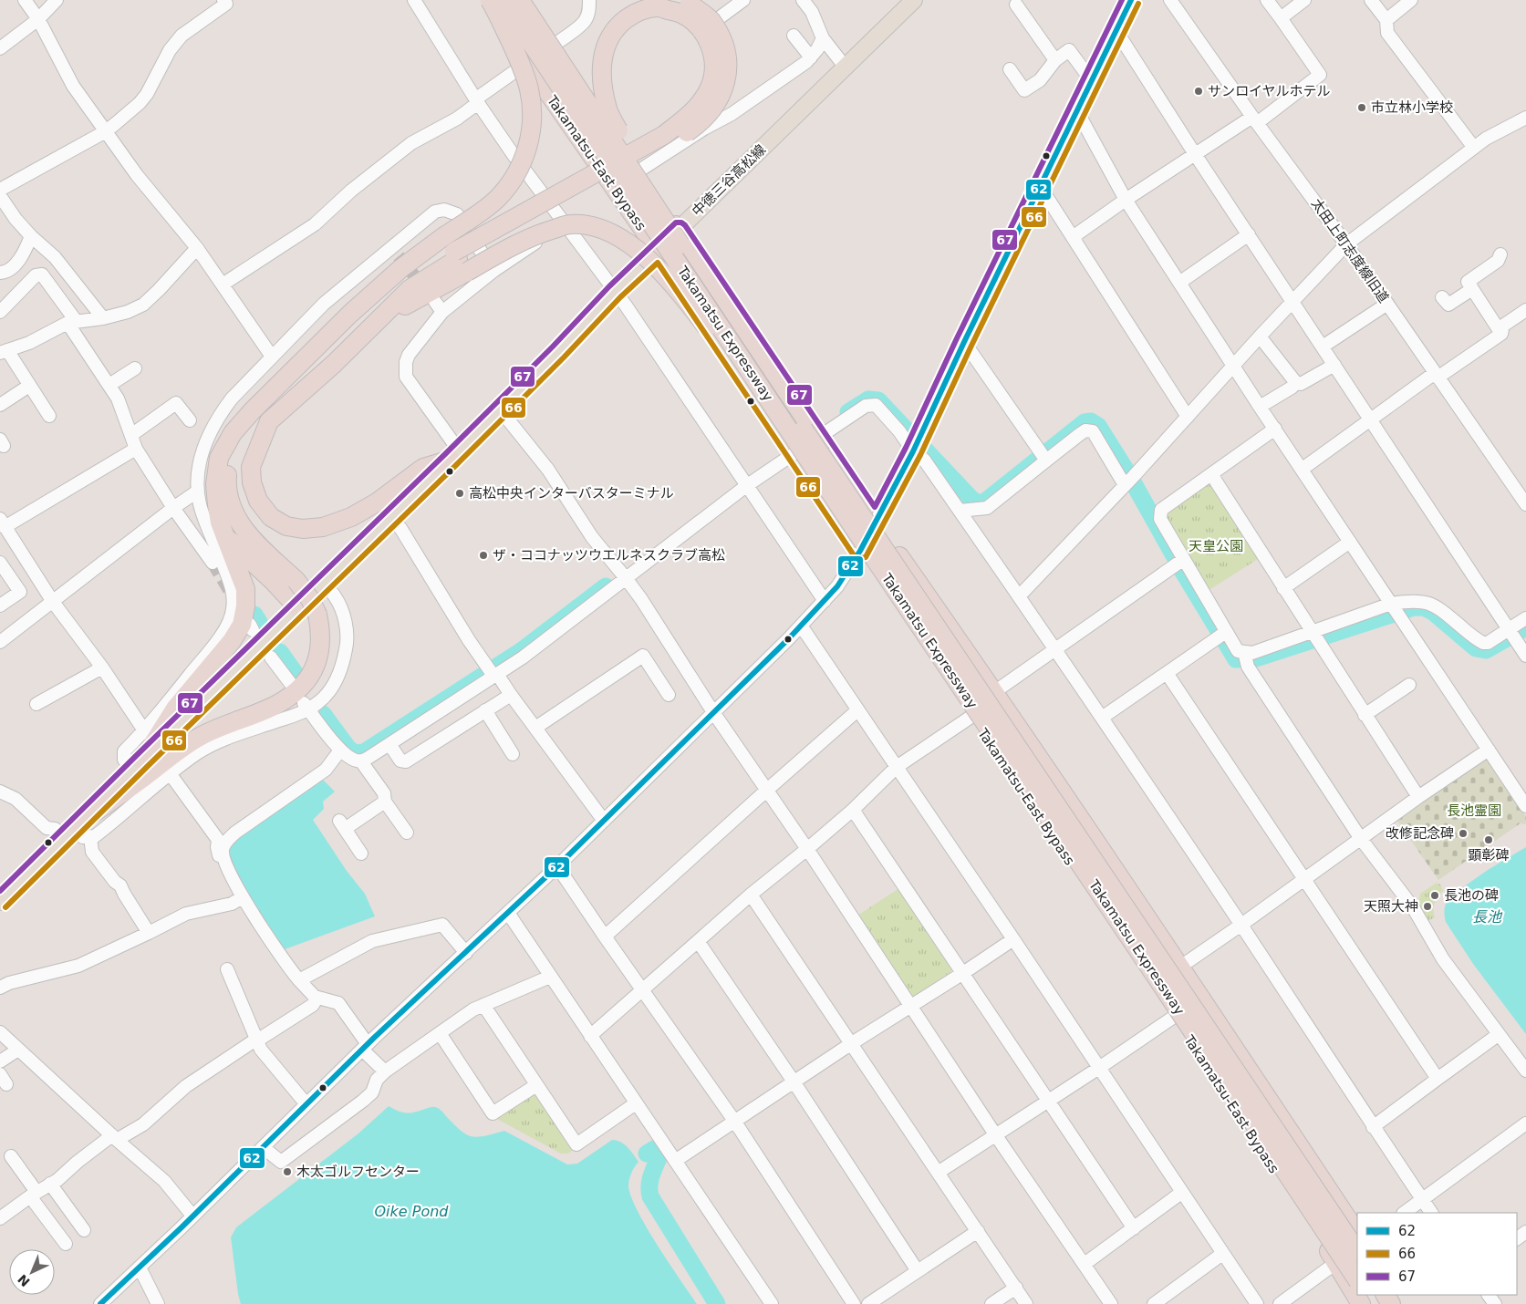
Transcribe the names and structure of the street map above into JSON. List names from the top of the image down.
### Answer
{
  "streets": {
    "highway": ["Takamatsu-East Bypass", "Takamatsu Expressway"],
    "main road": ["中徳三谷高松線"],
    "street": ["太田上町志度線旧道"]
  },
  "crossings": [
    ["Takamatsu-East Bypass", "中徳三谷高松線"]
  ],
  "water": ["長池", "Oike Pond"],
  "parks": ["天皇公園", "長池霊園"],
  "places": [
    "サンロイヤルホテル",
    "市立林小学校",
    "高松中央インターバスターミナル",
    "ザ・ココナッツウエルネスクラブ高松",
    "改修記念碑",
    "顕彰碑",
    "長池の碑",
    "天照大神",
    "木太ゴルフセンター"
  ],
  "lines": ["transit line 62", "transit line 67", "transit line 66"],
  "legend": ["62", "66", "67"],
  "north": "bottom left"
}
